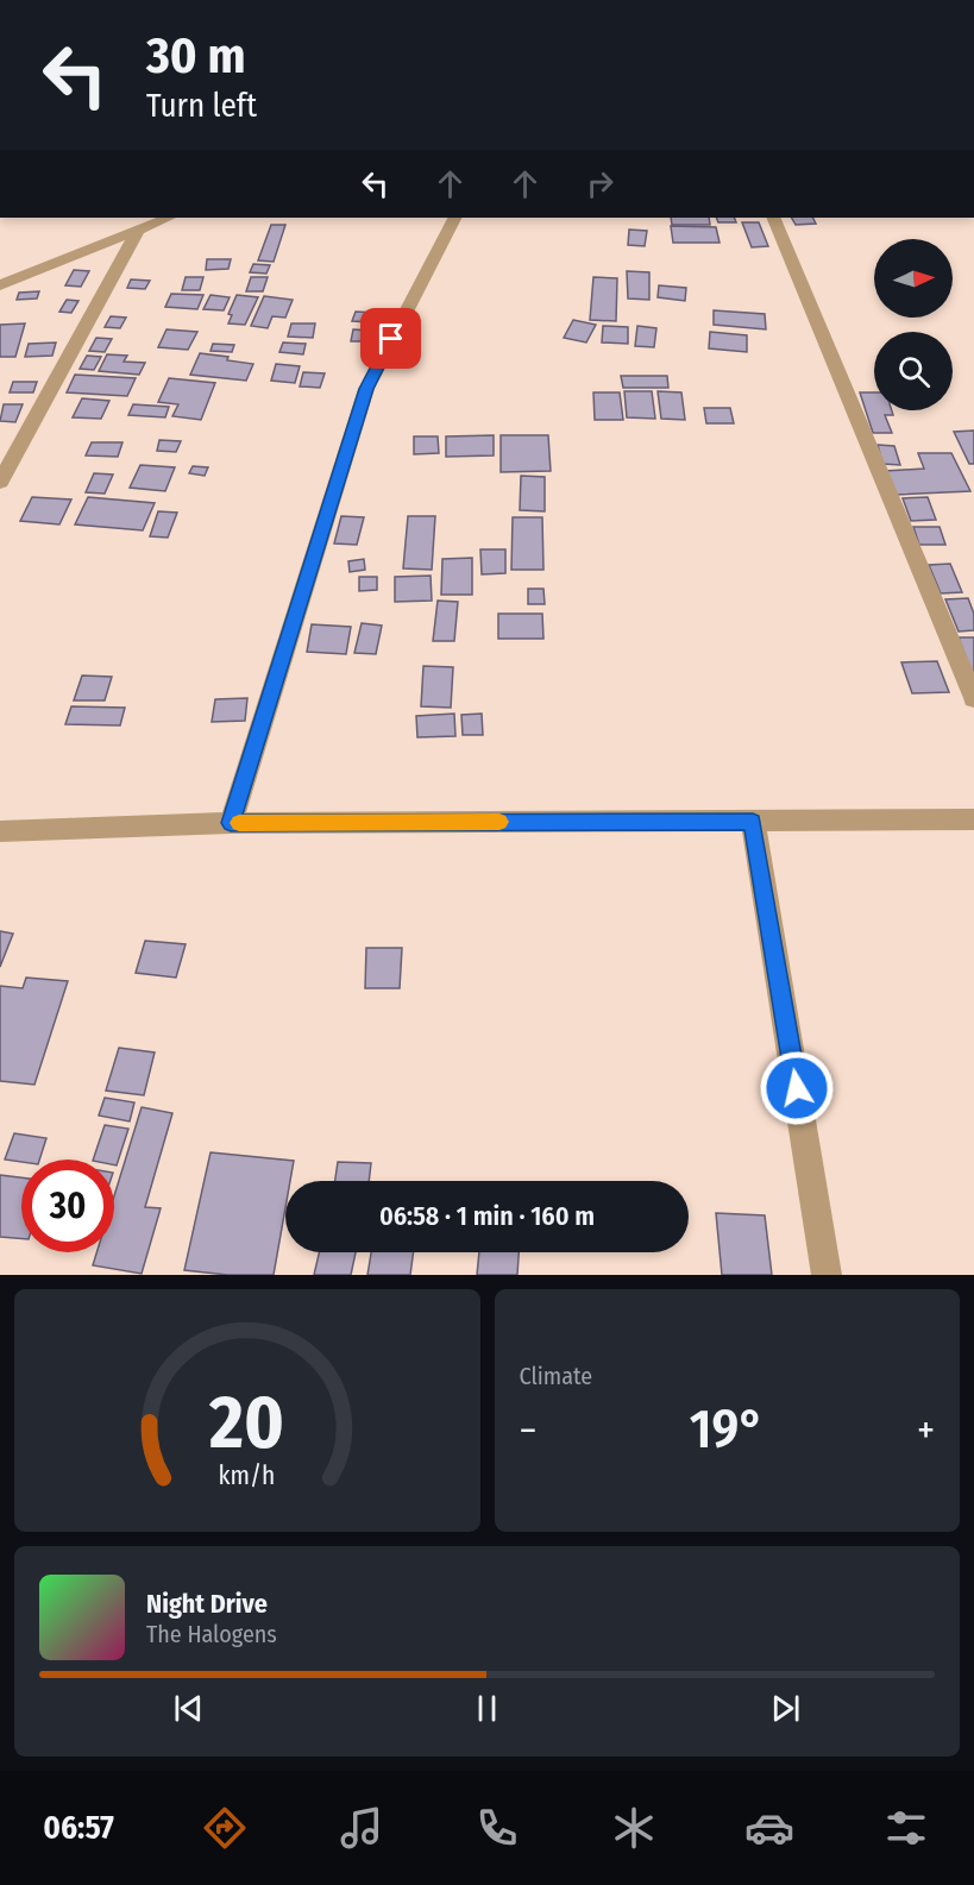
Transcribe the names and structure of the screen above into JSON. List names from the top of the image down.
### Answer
{
  "north": "right",
  "page": {
    "turn": ["30 m", "Turn left"],
    "limit": "30",
    "trip": "06:58 · 1 min · 160 m",
    "tile": "Climate",
    "heat": ["−", "19°", "+"],
    "song": ["Night Drive", "The Halogens"],
    "tabs": "06:57",
    "gauge": ["20", "km/h"]
  }
}
